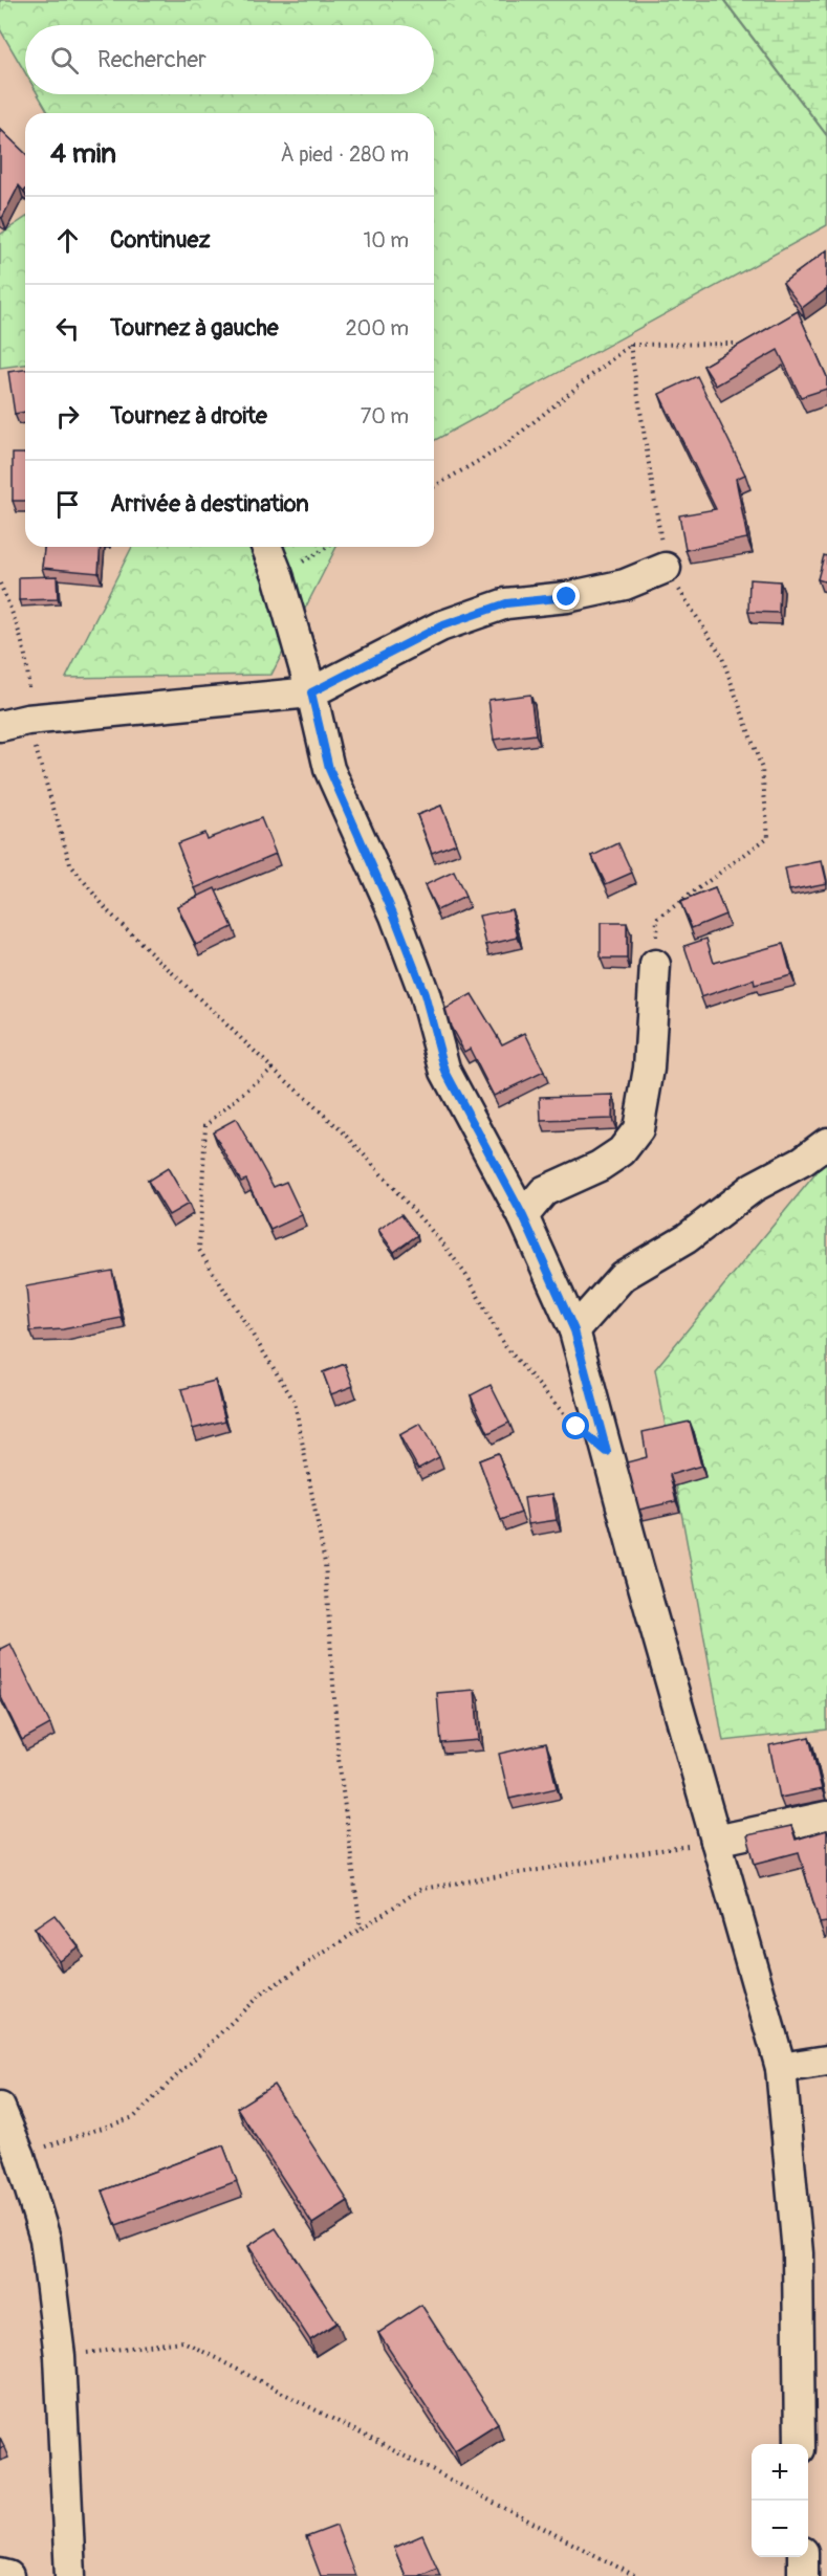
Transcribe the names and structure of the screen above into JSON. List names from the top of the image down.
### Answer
{
  "page": {
    "search": "Rechercher",
    "heading": ["4 min", "À pied · 280 m"],
    "list": [
      ["Continuez", "10 m"],
      ["Tournez à gauche", "200 m"],
      ["Tournez à droite", "70 m"],
      "Arrivée à destination"
    ],
    "map_buttons": ["+", "−"]
  }
}
